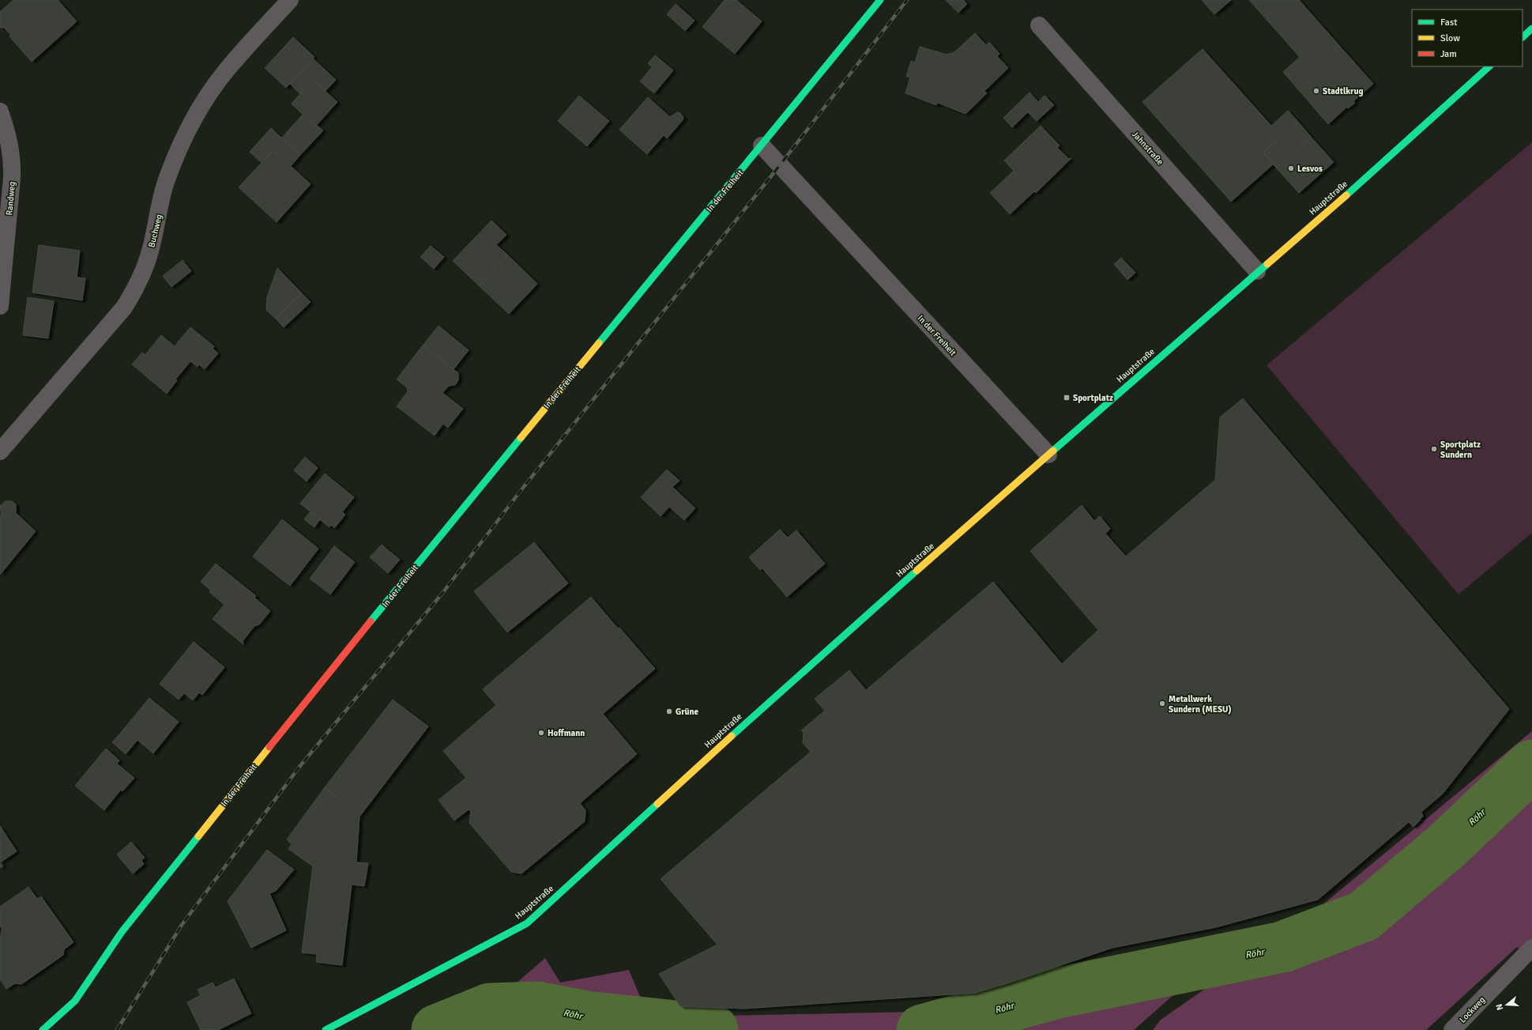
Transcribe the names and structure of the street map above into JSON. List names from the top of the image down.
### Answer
{
  "streets": {
    "main road": ["In der Freiheit", "Hauptstraße"],
    "street": [
      "Jahnstraße",
      "Randweg",
      "Buchweg",
      "Lockweg"
    ]
  },
  "crossings": [
    ["Jahnstraße", "Hauptstraße"],
    ["In der Freiheit", "Hauptstraße"]
  ],
  "water": ["Röhr"],
  "places": {
    "other": [
      "Stadtlkrug",
      "Lesvos",
      "Sportplatz Sundern",
      "Metallwerk Sundern (MESU)",
      "Grüne",
      "Hoffmann"
    ],
    "transit": ["Sportplatz"]
  },
  "legend": ["Fast", "Slow", "Jam"],
  "north": "left"
}
